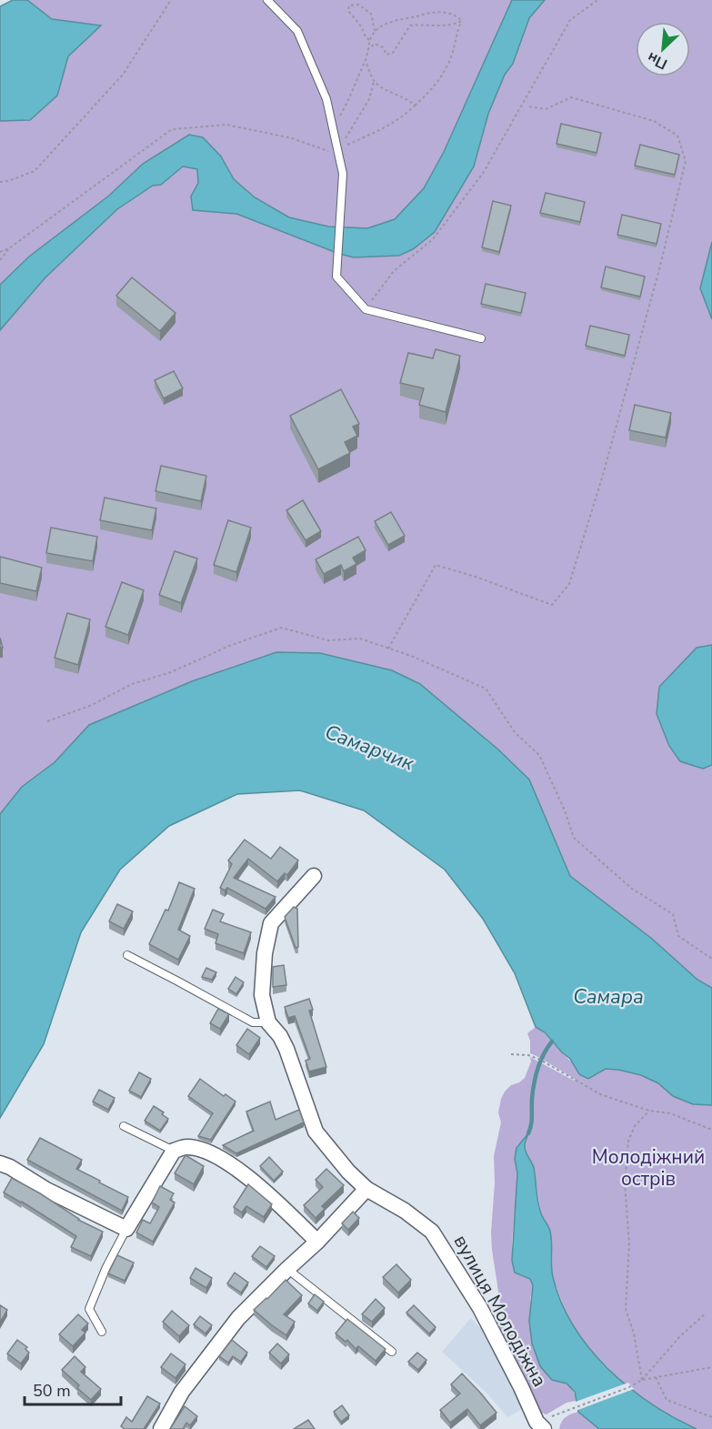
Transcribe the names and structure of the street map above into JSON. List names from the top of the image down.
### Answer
{
  "streets": {
    "street": ["вулиця Молодіжна"]
  },
  "water": ["Самарчик", "Самара"],
  "parks": ["Молодіжний острів"],
  "scale_bar": "50 m",
  "north": "bottom left"
}
